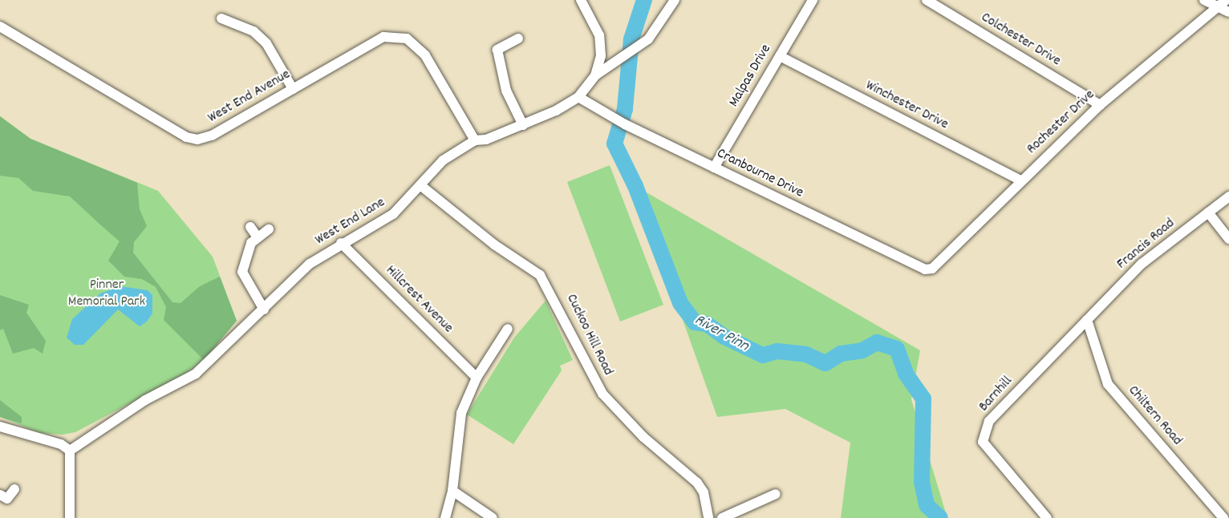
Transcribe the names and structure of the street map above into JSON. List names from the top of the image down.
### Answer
{
  "streets": {
    "street": [
      "Colchester Drive",
      "Malpas Drive",
      "West End Avenue",
      "Winchester Drive",
      "Rochester Drive",
      "Cranbourne Drive",
      "West End Lane",
      "Francis Road",
      "Hillcrest Avenue",
      "Cuckoo Hill Road",
      "Barnhill",
      "Chiltern Road"
    ]
  },
  "crossings": [
    ["Colchester Drive", "Rochester Drive"],
    ["Malpas Drive", "Winchester Drive"],
    ["Malpas Drive", "Cranbourne Drive"],
    ["West End Avenue", "West End Lane"],
    ["Winchester Drive", "Rochester Drive"],
    ["Rochester Drive", "Cranbourne Drive"],
    ["Cranbourne Drive", "West End Lane"],
    ["West End Lane", "Hillcrest Avenue"],
    ["West End Lane", "Cuckoo Hill Road"],
    ["Francis Road", "Barnhill"],
    ["Francis Road", "Chiltern Road"],
    ["Barnhill", "Chiltern Road"]
  ],
  "water": ["River Pinn"],
  "parks": ["Pinner Memorial Park"]
}
